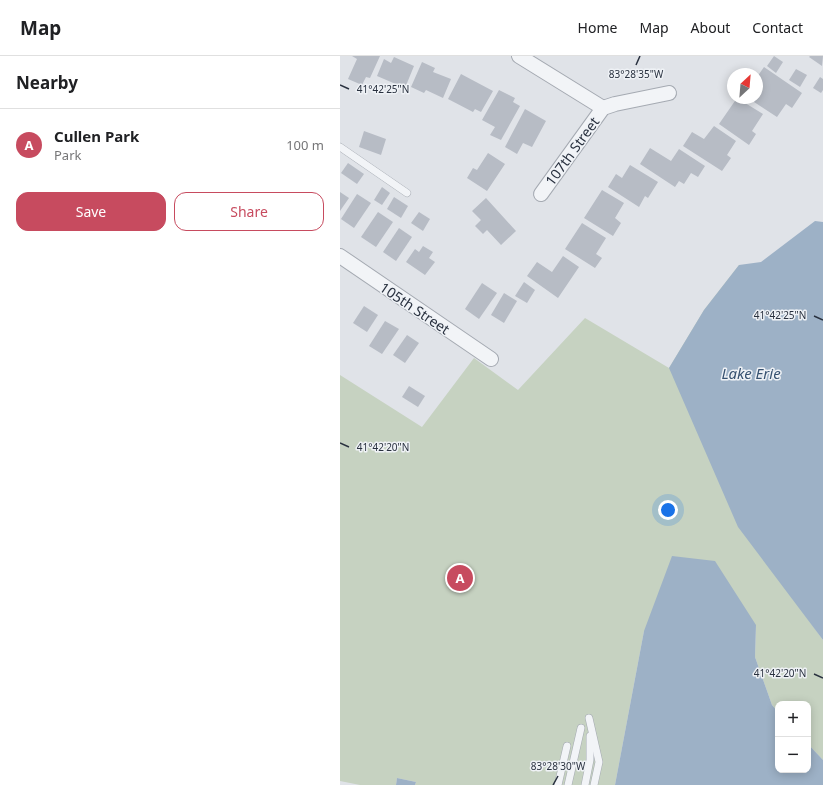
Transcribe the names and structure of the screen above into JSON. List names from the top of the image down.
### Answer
{
  "streets": {
    "street": ["107th Street", "105th Street"]
  },
  "water": ["Lake Erie"],
  "north": "top right",
  "page": {
    "header": "Map",
    "nav": [
      "Home",
      "Map",
      "About",
      "Contact"
    ],
    "heading": "Nearby",
    "list": [
      {
        "mark": "A",
        "name": "Cullen Park",
        "note": "Park",
        "value": "100 m"
      }
    ],
    "buttons": ["Save", "Share"],
    "pins": "A",
    "map_buttons": ["+", "−"]
  },
  "coordinates": [
    "83°28'35\"W",
    "41°42'25\"N",
    "41°42'20\"N",
    "83°28'30\"W"
  ]
}
